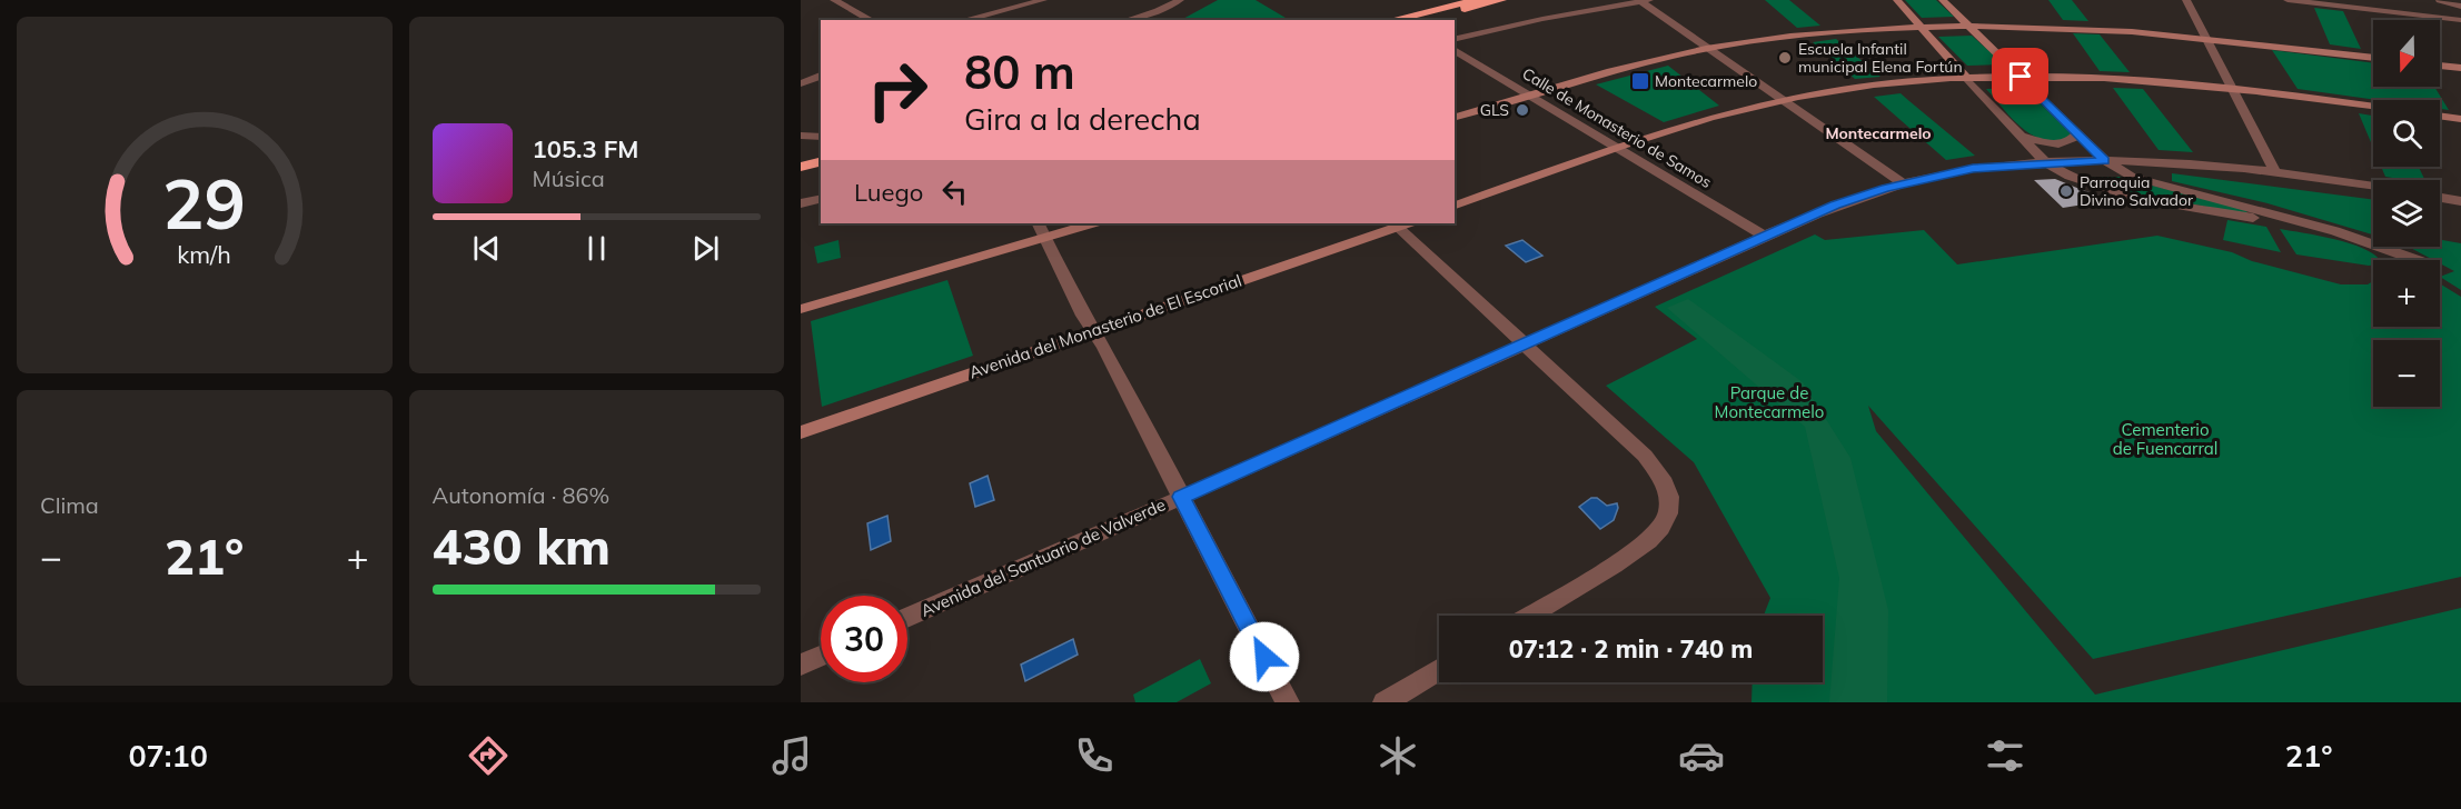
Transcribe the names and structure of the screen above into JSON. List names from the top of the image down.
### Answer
{
  "streets": {
    "street": ["Calle de Monasterio de Samos", "Avenida del Monasterio de El Escorial", "Avenida del Santuario de Valverde"]
  },
  "crossings": [
    ["Calle de Monasterio de Samos", "Avenida del Santuario de Valverde"]
  ],
  "districts": ["Montecarmelo"],
  "parks": ["Parque de Montecarmelo", "Cementerio de Fuencarral"],
  "places": {
    "other": ["Escuela Infantil municipal Elena Fortún", "GLS", "Parroquia Divino Salvador"],
    "transit": ["Montecarmelo"]
  },
  "north": "bottom",
  "page": {
    "map_buttons": ["+", "−"],
    "turn": ["80 m", "Gira a la derecha"],
    "song": ["105.3 FM", "Música"],
    "then": "Luego",
    "tile": [
      "Clima",
      ["Autonomía · 86%", "430 km"]
    ],
    "heat": ["−", "21°", "+"],
    "limit": "30",
    "trip": "07:12 · 2 min · 740 m",
    "tabs": ["07:10", "21°"],
    "gauge": ["29", "km/h"]
  }
}
